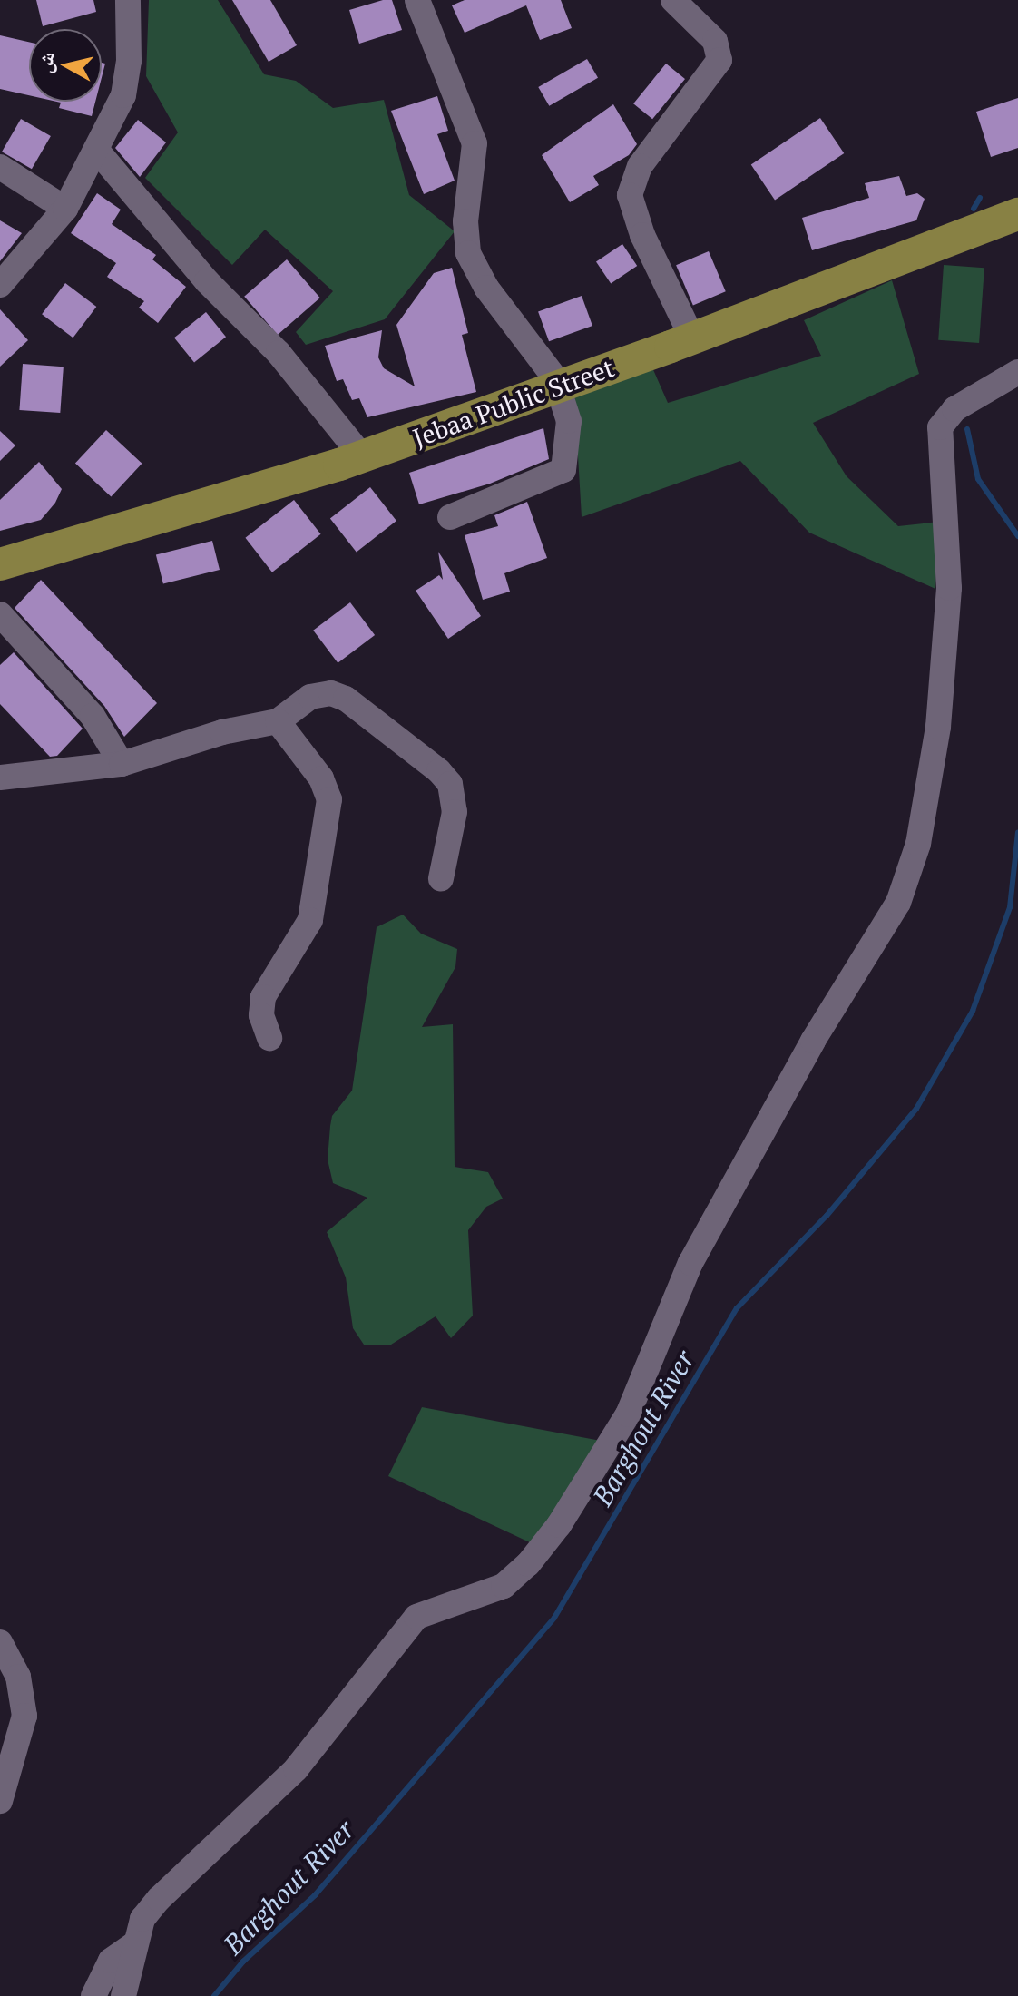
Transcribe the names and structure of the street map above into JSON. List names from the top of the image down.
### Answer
{
  "streets": {
    "main road": ["Jebaa Public Street"]
  },
  "water": ["Barghout River"],
  "north": "left"
}
